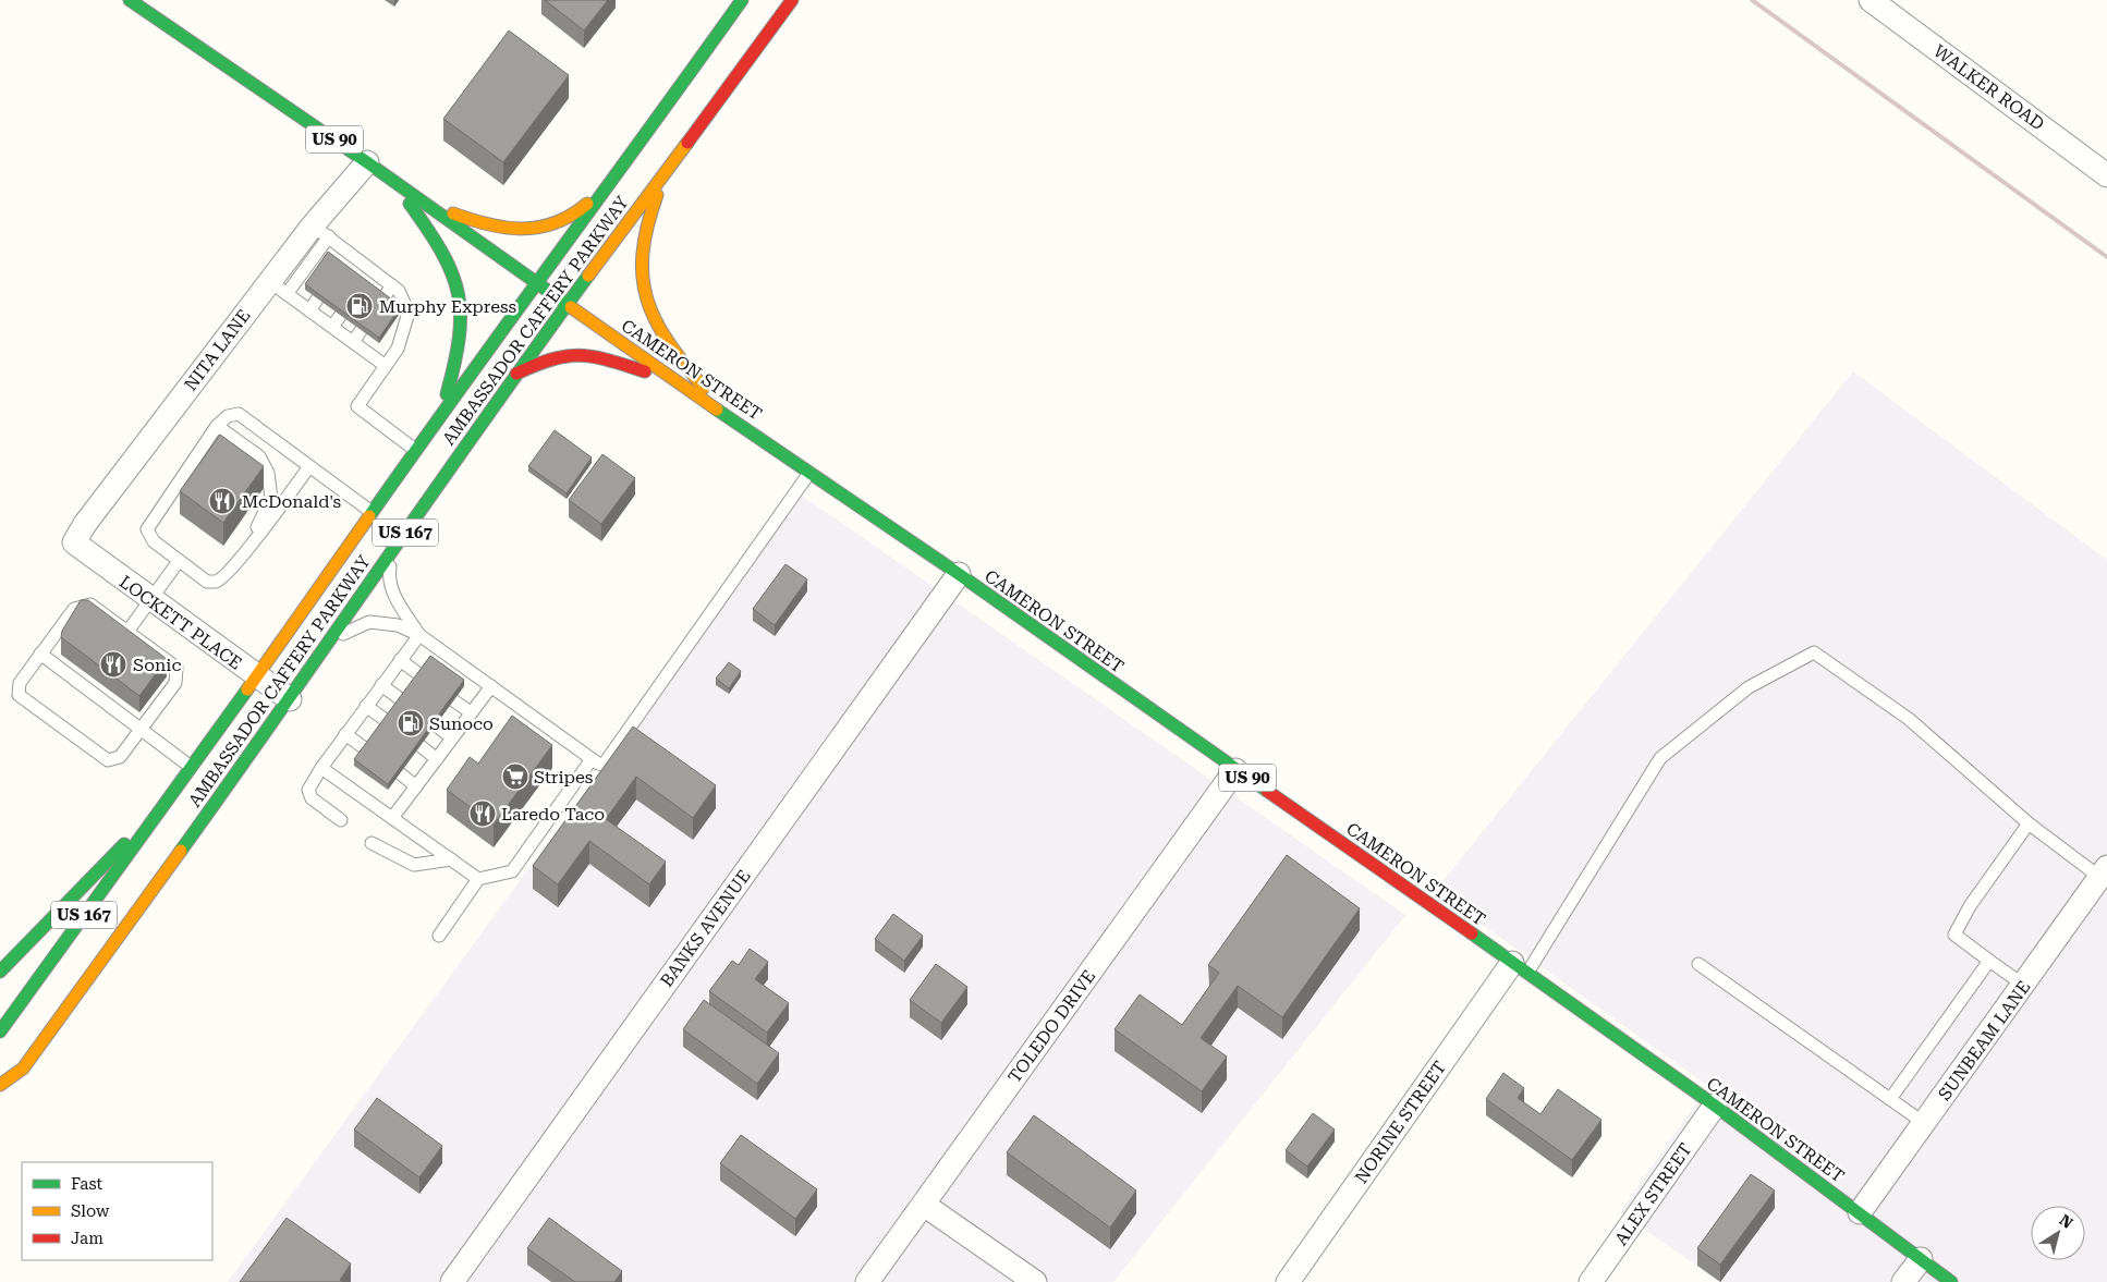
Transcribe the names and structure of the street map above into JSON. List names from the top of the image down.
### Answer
{
  "streets": {
    "main road": [
      "US 90",
      "AMBASSADOR CAFFERY PARKWAY",
      "CAMERON STREET",
      "US 167"
    ],
    "street": [
      "WALKER ROAD",
      "NITA LANE",
      "LOCKETT PLACE",
      "BANKS AVENUE",
      "TOLEDO DRIVE",
      "SUNBEAM LANE",
      "NORINE STREET",
      "ALEX STREET"
    ]
  },
  "crossings": [
    ["AMBASSADOR CAFFERY PARKWAY", "CAMERON STREET"],
    ["AMBASSADOR CAFFERY PARKWAY", "US 167"],
    ["AMBASSADOR CAFFERY PARKWAY", "LOCKETT PLACE"],
    ["NITA LANE", "CAMERON STREET"],
    ["NITA LANE", "LOCKETT PLACE"],
    ["CAMERON STREET", "BANKS AVENUE"],
    ["CAMERON STREET", "TOLEDO DRIVE"],
    ["CAMERON STREET", "SUNBEAM LANE"],
    ["CAMERON STREET", "NORINE STREET"],
    ["CAMERON STREET", "ALEX STREET"]
  ],
  "places": {
    "fuel station": ["Murphy Express", "Sunoco"],
    "restaurant": ["McDonald's", "Sonic", "Laredo Taco"],
    "supermarket": ["Stripes"]
  },
  "legend": ["Fast", "Slow", "Jam"],
  "north": "top right"
}
